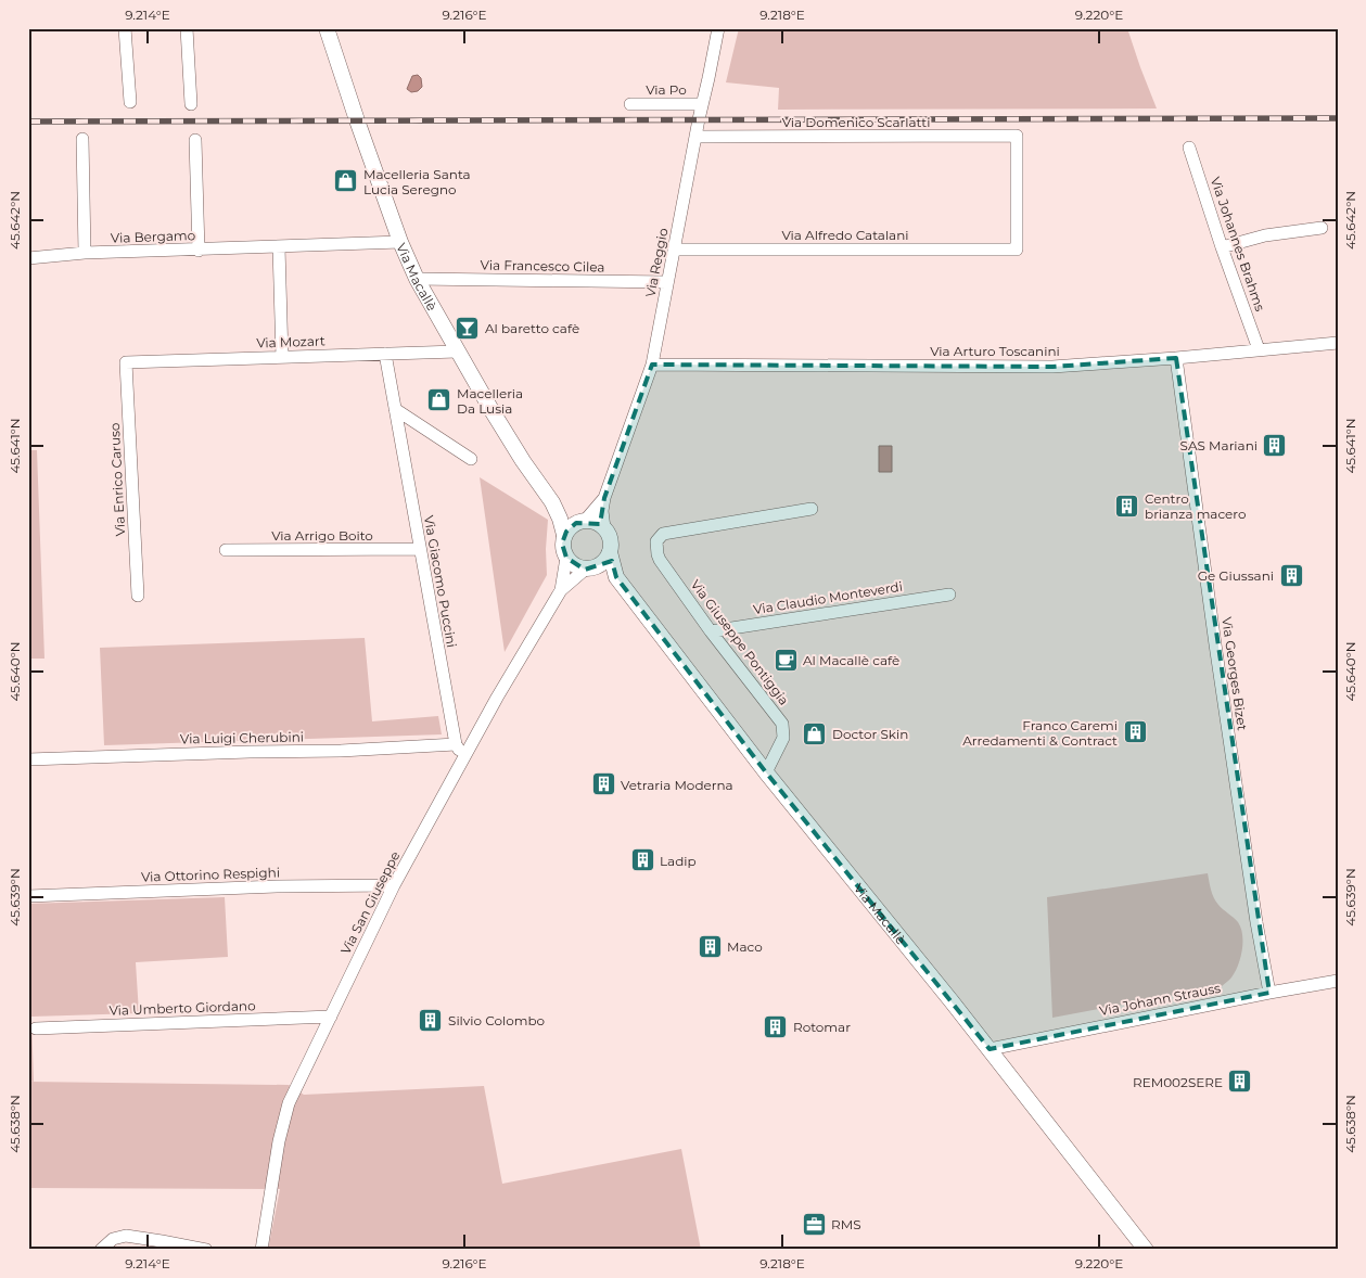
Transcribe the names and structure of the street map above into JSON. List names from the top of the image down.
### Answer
{
  "streets": {
    "street": [
      "Via Po",
      "Via Domenico Scarlatti",
      "Via Alfredo Catalani",
      "Via Bergamo",
      "Via Johannes Brahms",
      "Via Reggio",
      "Via Francesco Cilea",
      "Via Macallè",
      "Via Mozart",
      "Via Arturo Toscanini",
      "Via Enrico Caruso",
      "Via Arrigo Boito",
      "Via Giacomo Puccini",
      "Via Claudio Monteverdi",
      "Via Giuseppe Pontiggia",
      "Via Georges Bizet",
      "Via Luigi Cherubini",
      "Via Ottorino Respighi",
      "Via San Giuseppe",
      "Via Johann Strauss",
      "Via Umberto Giordano"
    ]
  },
  "crossings": [
    ["Via Po", "Via Reggio"],
    ["Via Domenico Scarlatti", "Via Alfredo Catalani"],
    ["Via Domenico Scarlatti", "Via Reggio"],
    ["Via Alfredo Catalani", "Via Reggio"],
    ["Via Bergamo", "Via Macallè"],
    ["Via Johannes Brahms", "Via Arturo Toscanini"],
    ["Via Reggio", "Via Francesco Cilea"],
    ["Via Reggio", "Via Macallè"],
    ["Via Reggio", "Via Arturo Toscanini"],
    ["Via Reggio", "Via San Giuseppe"],
    ["Via Francesco Cilea", "Via Macallè"],
    ["Via Macallè", "Via Mozart"],
    ["Via Macallè", "Via Giuseppe Pontiggia"],
    ["Via Macallè", "Via San Giuseppe"],
    ["Via Macallè", "Via Johann Strauss"],
    ["Via Mozart", "Via Enrico Caruso"],
    ["Via Mozart", "Via Giacomo Puccini"],
    ["Via Arturo Toscanini", "Via Georges Bizet"],
    ["Via Arrigo Boito", "Via Giacomo Puccini"],
    ["Via Giacomo Puccini", "Via Luigi Cherubini"],
    ["Via Giacomo Puccini", "Via San Giuseppe"],
    ["Via Claudio Monteverdi", "Via Giuseppe Pontiggia"],
    ["Via Georges Bizet", "Via Johann Strauss"],
    ["Via Ottorino Respighi", "Via San Giuseppe"],
    ["Via San Giuseppe", "Via Umberto Giordano"]
  ],
  "places": {
    "shop": ["Macelleria Santa Lucia Seregno", "Macelleria Da Lusia", "Doctor Skin"],
    "bar": ["Al baretto cafè"],
    "building": [
      "SAS Mariani",
      "Centro brianza macero",
      "Ge Giussani",
      "Franco Caremi Arredamenti & Contract",
      "Vetraria Moderna",
      "Ladip",
      "Maco",
      "Silvio Colombo",
      "Rotomar",
      "REM002SERE"
    ],
    "cafe": ["Al Macallè cafè"],
    "office": ["RMS"]
  },
  "coordinates": [
    "9.214°E",
    "9.216°E",
    "9.218°E",
    "9.220°E",
    "45.642°N",
    "45.641°N",
    "45.640°N",
    "45.639°N",
    "45.638°N"
  ]
}
